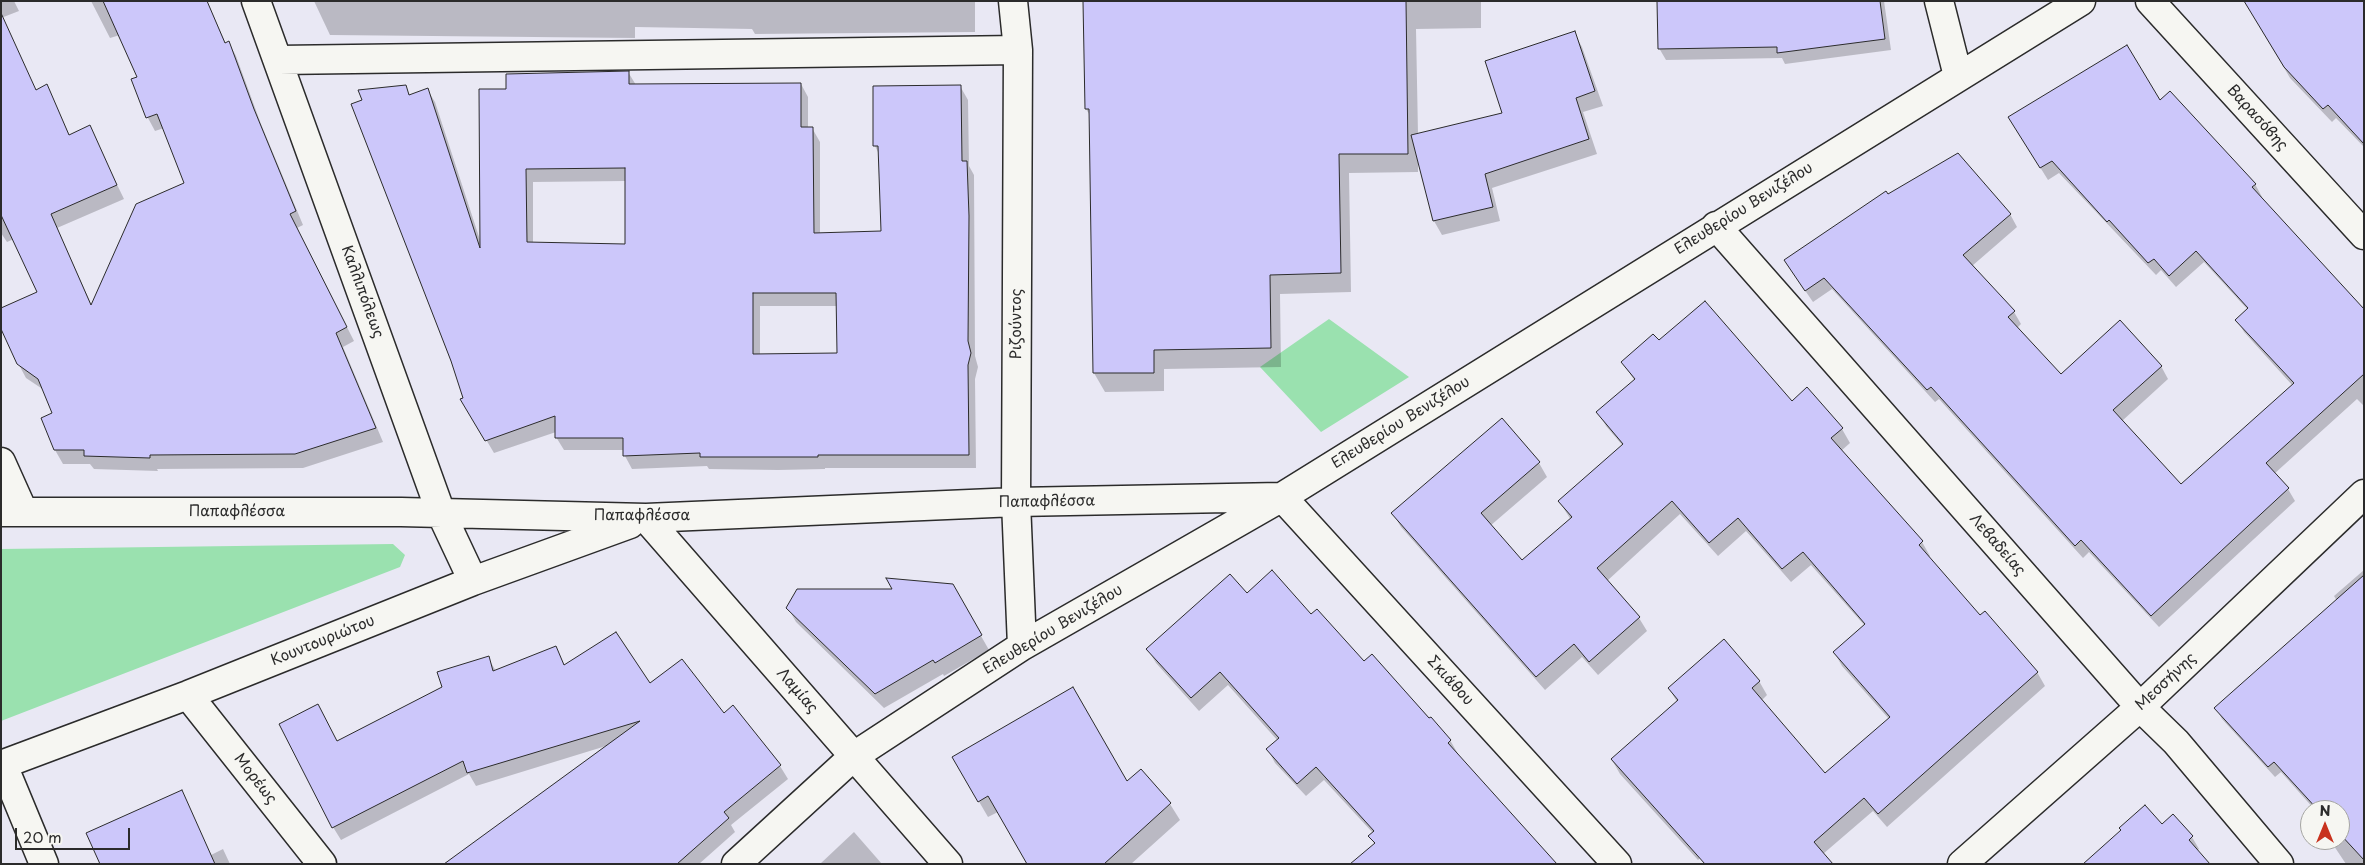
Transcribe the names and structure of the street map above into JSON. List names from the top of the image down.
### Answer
{
  "streets": {
    "street": [
      "Βαρασόβης",
      "Ελευθερίου Βενιζέλου",
      "Καλλιπόλεως",
      "Ριζούντος",
      "Παπαφλέσσα",
      "Λεβαδείας",
      "Κουντουριώτου",
      "Σκιάθου",
      "Μεσσήνης",
      "Λαμίας",
      "Μορέως"
    ]
  },
  "crossings": [
    ["Ελευθερίου Βενιζέλου", "Ριζούντος"],
    ["Ελευθερίου Βενιζέλου", "Παπαφλέσσα"],
    ["Ελευθερίου Βενιζέλου", "Λεβαδείας"],
    ["Ελευθερίου Βενιζέλου", "Σκιάθου"],
    ["Ελευθερίου Βενιζέλου", "Λαμίας"],
    ["Καλλιπόλεως", "Παπαφλέσσα"],
    ["Καλλιπόλεως", "Κουντουριώτου"],
    ["Ριζούντος", "Παπαφλέσσα"],
    ["Παπαφλέσσα", "Κουντουριώτου"],
    ["Παπαφλέσσα", "Σκιάθου"],
    ["Παπαφλέσσα", "Λαμίας"],
    ["Λεβαδείας", "Μεσσήνης"],
    ["Κουντουριώτου", "Λαμίας"],
    ["Κουντουριώτου", "Μορέως"]
  ],
  "scale_bar": "20 m",
  "north": "top"
}
